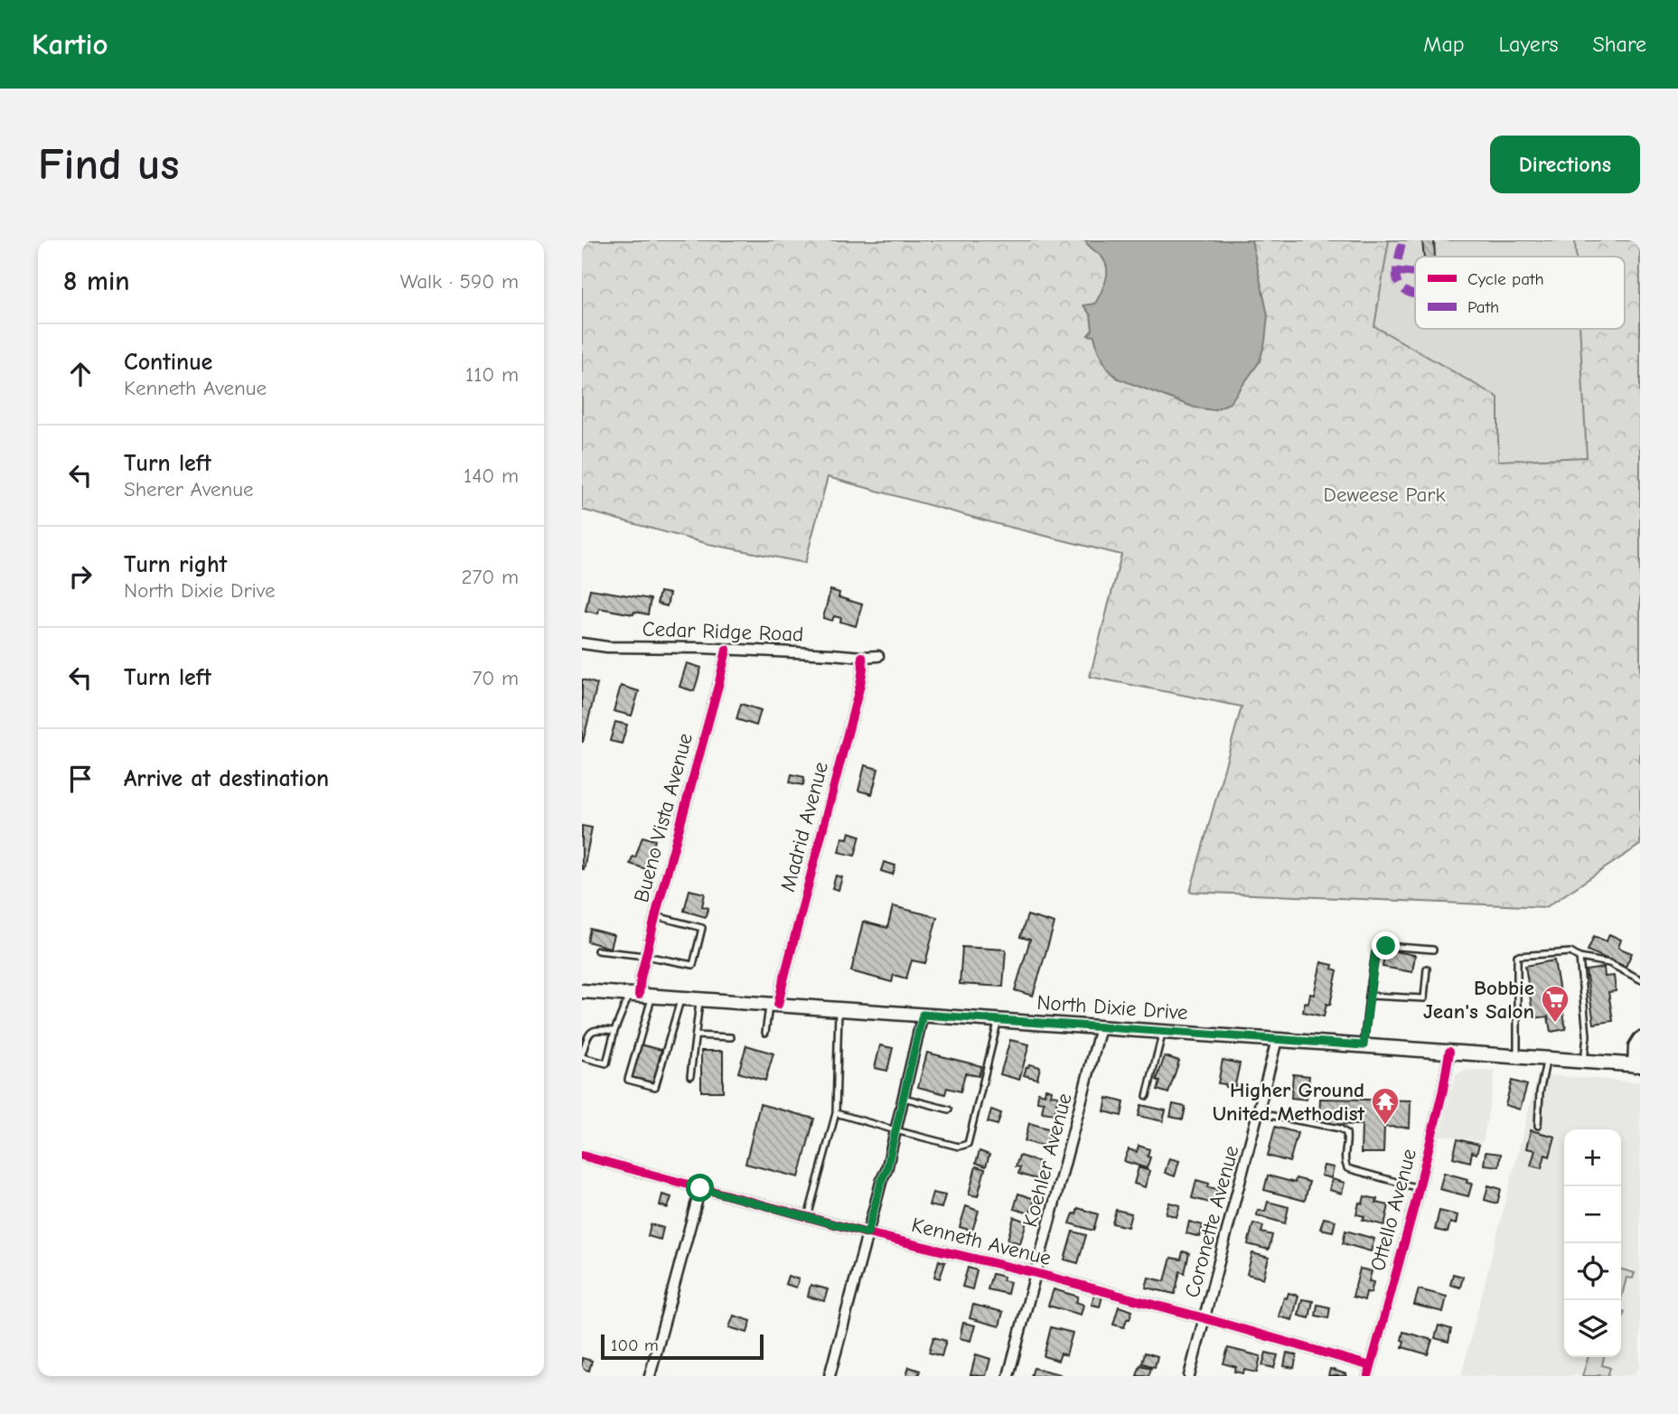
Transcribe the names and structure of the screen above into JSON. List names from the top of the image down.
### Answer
{
  "streets": {
    "main road": ["North Dixie Drive"],
    "street": [
      "Cedar Ridge Road",
      "Bueno Vista Avenue",
      "Madrid Avenue",
      "Koehler Avenue",
      "Ottello Avenue",
      "Coronette Avenue",
      "Kenneth Avenue"
    ]
  },
  "crossings": [
    ["Cedar Ridge Road", "Bueno Vista Avenue"],
    ["Cedar Ridge Road", "Madrid Avenue"],
    ["Bueno Vista Avenue", "North Dixie Drive"],
    ["Madrid Avenue", "North Dixie Drive"],
    ["North Dixie Drive", "Koehler Avenue"],
    ["North Dixie Drive", "Ottello Avenue"],
    ["North Dixie Drive", "Coronette Avenue"],
    ["Koehler Avenue", "Kenneth Avenue"],
    ["Ottello Avenue", "Kenneth Avenue"],
    ["Coronette Avenue", "Kenneth Avenue"]
  ],
  "parks": ["Deweese Park"],
  "places": {
    "supermarket": ["Bobbie Jean's Salon"],
    "temple": ["Higher Ground United Methodist"]
  },
  "legend": ["Cycle path", "Path"],
  "scale_bar": "100 m",
  "page": {
    "header": "Kartio",
    "nav": ["Map", "Layers", "Share"],
    "buttons": "Directions",
    "title": "Find us",
    "heading": ["8 min", "Walk · 590 m"],
    "list": [
      ["Continue", "Kenneth Avenue", "110 m"],
      ["Turn left", "Sherer Avenue", "140 m"],
      ["Turn right", "North Dixie Drive", "270 m"],
      ["Turn left", "70 m"],
      "Arrive at destination"
    ],
    "map_buttons": ["+", "−"],
    "scale": "100 m"
  }
}
